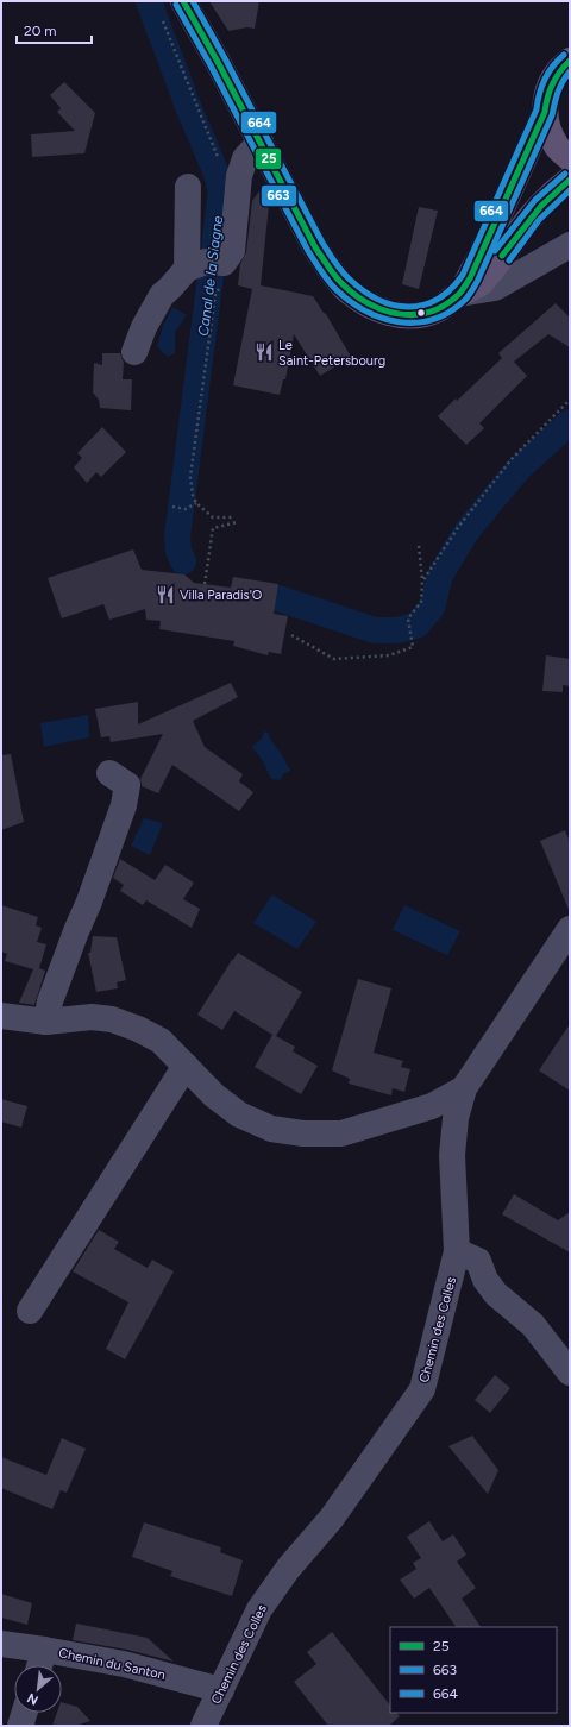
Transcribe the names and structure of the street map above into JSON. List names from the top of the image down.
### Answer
{
  "streets": {
    "street": ["Chemin des Colles", "Chemin du Santon"]
  },
  "crossings": [
    ["Chemin des Colles", "Chemin du Santon"]
  ],
  "water": ["Canal de la Siagne"],
  "places": {
    "restaurant": ["Le Saint-Petersbourg", "Villa Paradis'O"]
  },
  "lines": ["transit line 25", "transit line 664", "transit line 663"],
  "legend": ["25", "663", "664"],
  "scale_bar": "20 m",
  "north": "bottom left"
}
